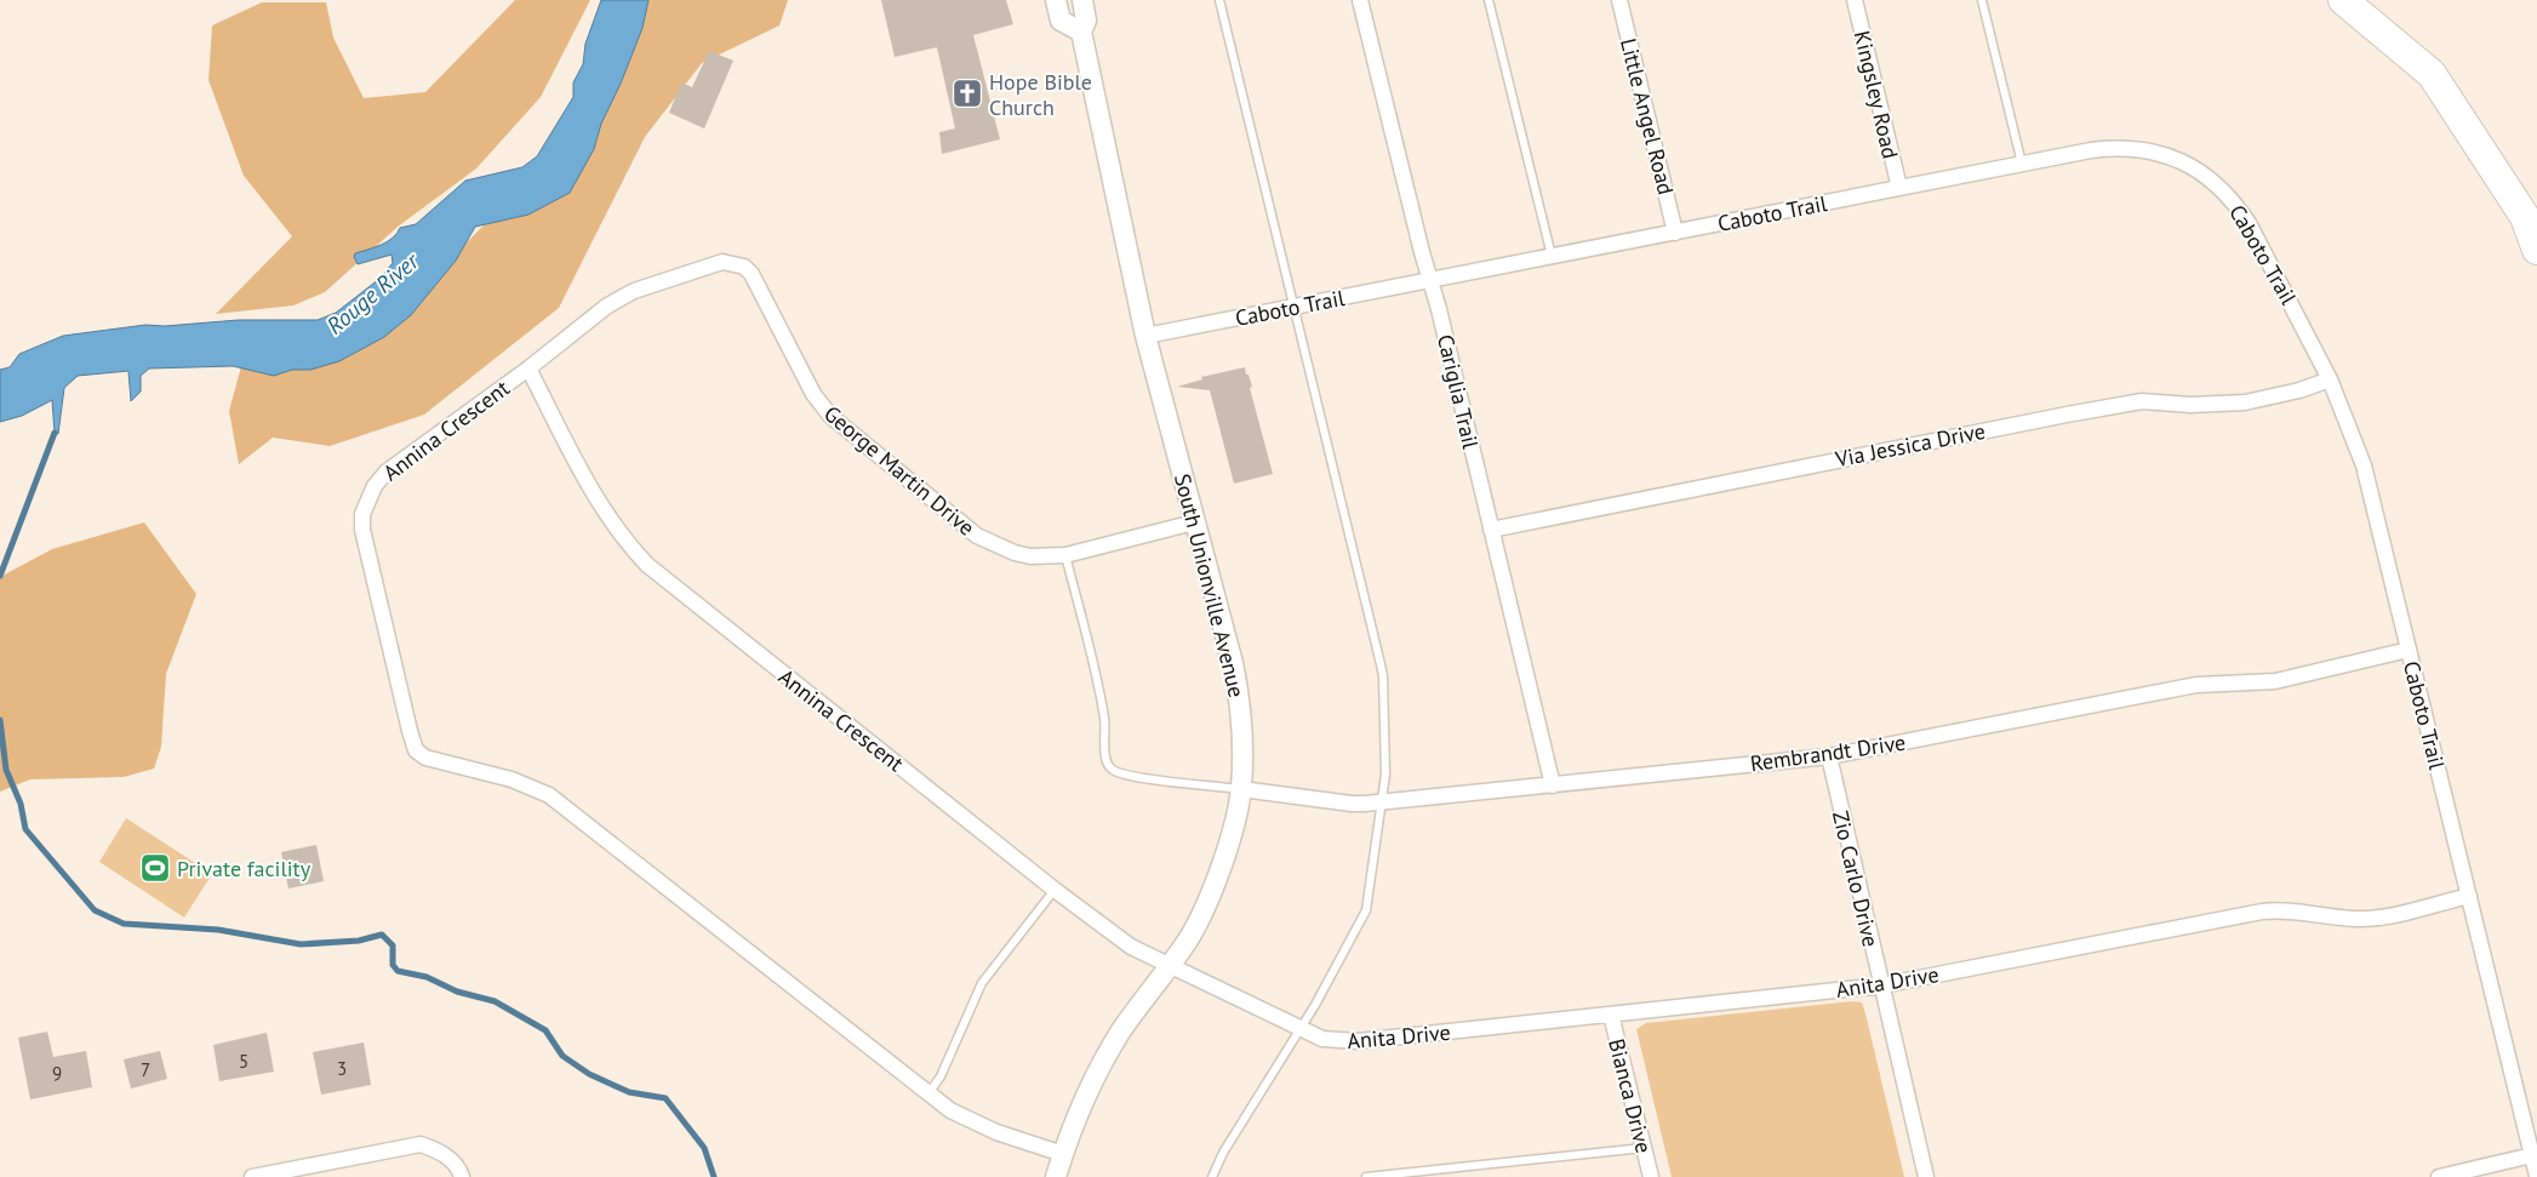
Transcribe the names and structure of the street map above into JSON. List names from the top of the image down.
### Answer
{
  "streets": {
    "street": [
      "Kingsley Road",
      "Little Angel Road",
      "Caboto Trail",
      "Cariglia Trail",
      "Annina Crescent",
      "Via Jessica Drive",
      "George Martin Drive",
      "South Unionville Avenue",
      "Rembrandt Drive",
      "Zio Carlo Drive",
      "Anita Drive",
      "Bianca Drive"
    ]
  },
  "crossings": [
    ["Kingsley Road", "Caboto Trail"],
    ["Little Angel Road", "Caboto Trail"],
    ["Caboto Trail", "Cariglia Trail"],
    ["Caboto Trail", "Via Jessica Drive"],
    ["Caboto Trail", "South Unionville Avenue"],
    ["Caboto Trail", "Rembrandt Drive"],
    ["Caboto Trail", "Anita Drive"],
    ["Cariglia Trail", "Via Jessica Drive"],
    ["Cariglia Trail", "Rembrandt Drive"],
    ["Annina Crescent", "George Martin Drive"],
    ["Annina Crescent", "South Unionville Avenue"],
    ["Annina Crescent", "Anita Drive"],
    ["George Martin Drive", "South Unionville Avenue"],
    ["South Unionville Avenue", "Rembrandt Drive"],
    ["Rembrandt Drive", "Zio Carlo Drive"],
    ["Zio Carlo Drive", "Anita Drive"],
    ["Anita Drive", "Bianca Drive"]
  ],
  "water": ["Rouge River"],
  "places": {
    "church": ["Hope Bible Church"],
    "sports": ["Private facility"]
  },
  "house_numbers": [
    "5",
    "3",
    "7",
    "9"
  ]
}
